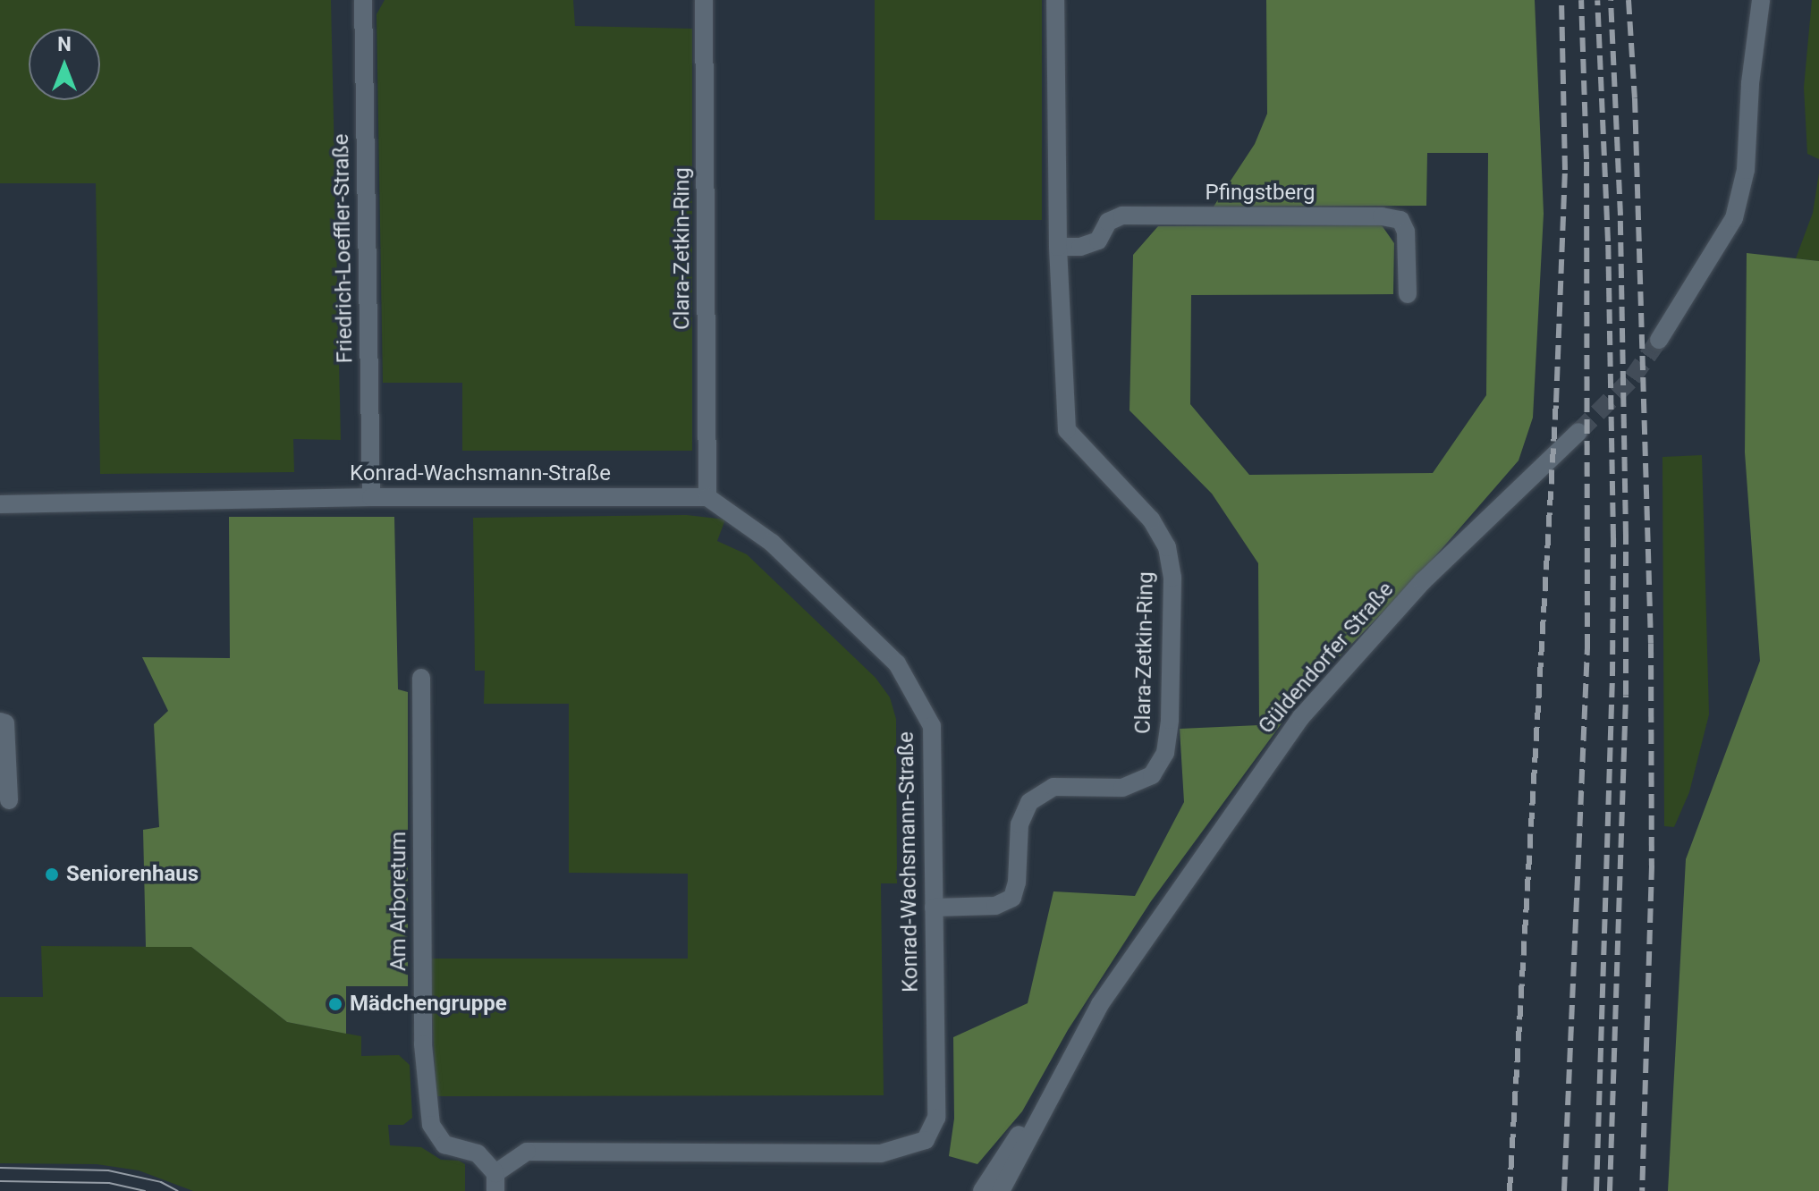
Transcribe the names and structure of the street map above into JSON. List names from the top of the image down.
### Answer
{
  "streets": {
    "street": [
      "Pfingstberg",
      "Friedrich-Loeffler-Straße",
      "Clara-Zetkin-Ring",
      "Konrad-Wachsmann-Straße",
      "Güldendorfer Straße",
      "Am Arboretum"
    ]
  },
  "crossings": [
    ["Pfingstberg", "Clara-Zetkin-Ring"],
    ["Friedrich-Loeffler-Straße", "Konrad-Wachsmann-Straße"],
    ["Clara-Zetkin-Ring", "Konrad-Wachsmann-Straße"],
    ["Konrad-Wachsmann-Straße", "Am Arboretum"]
  ],
  "places": ["Seniorenhaus", "Mädchengruppe"],
  "north": "top"
}
